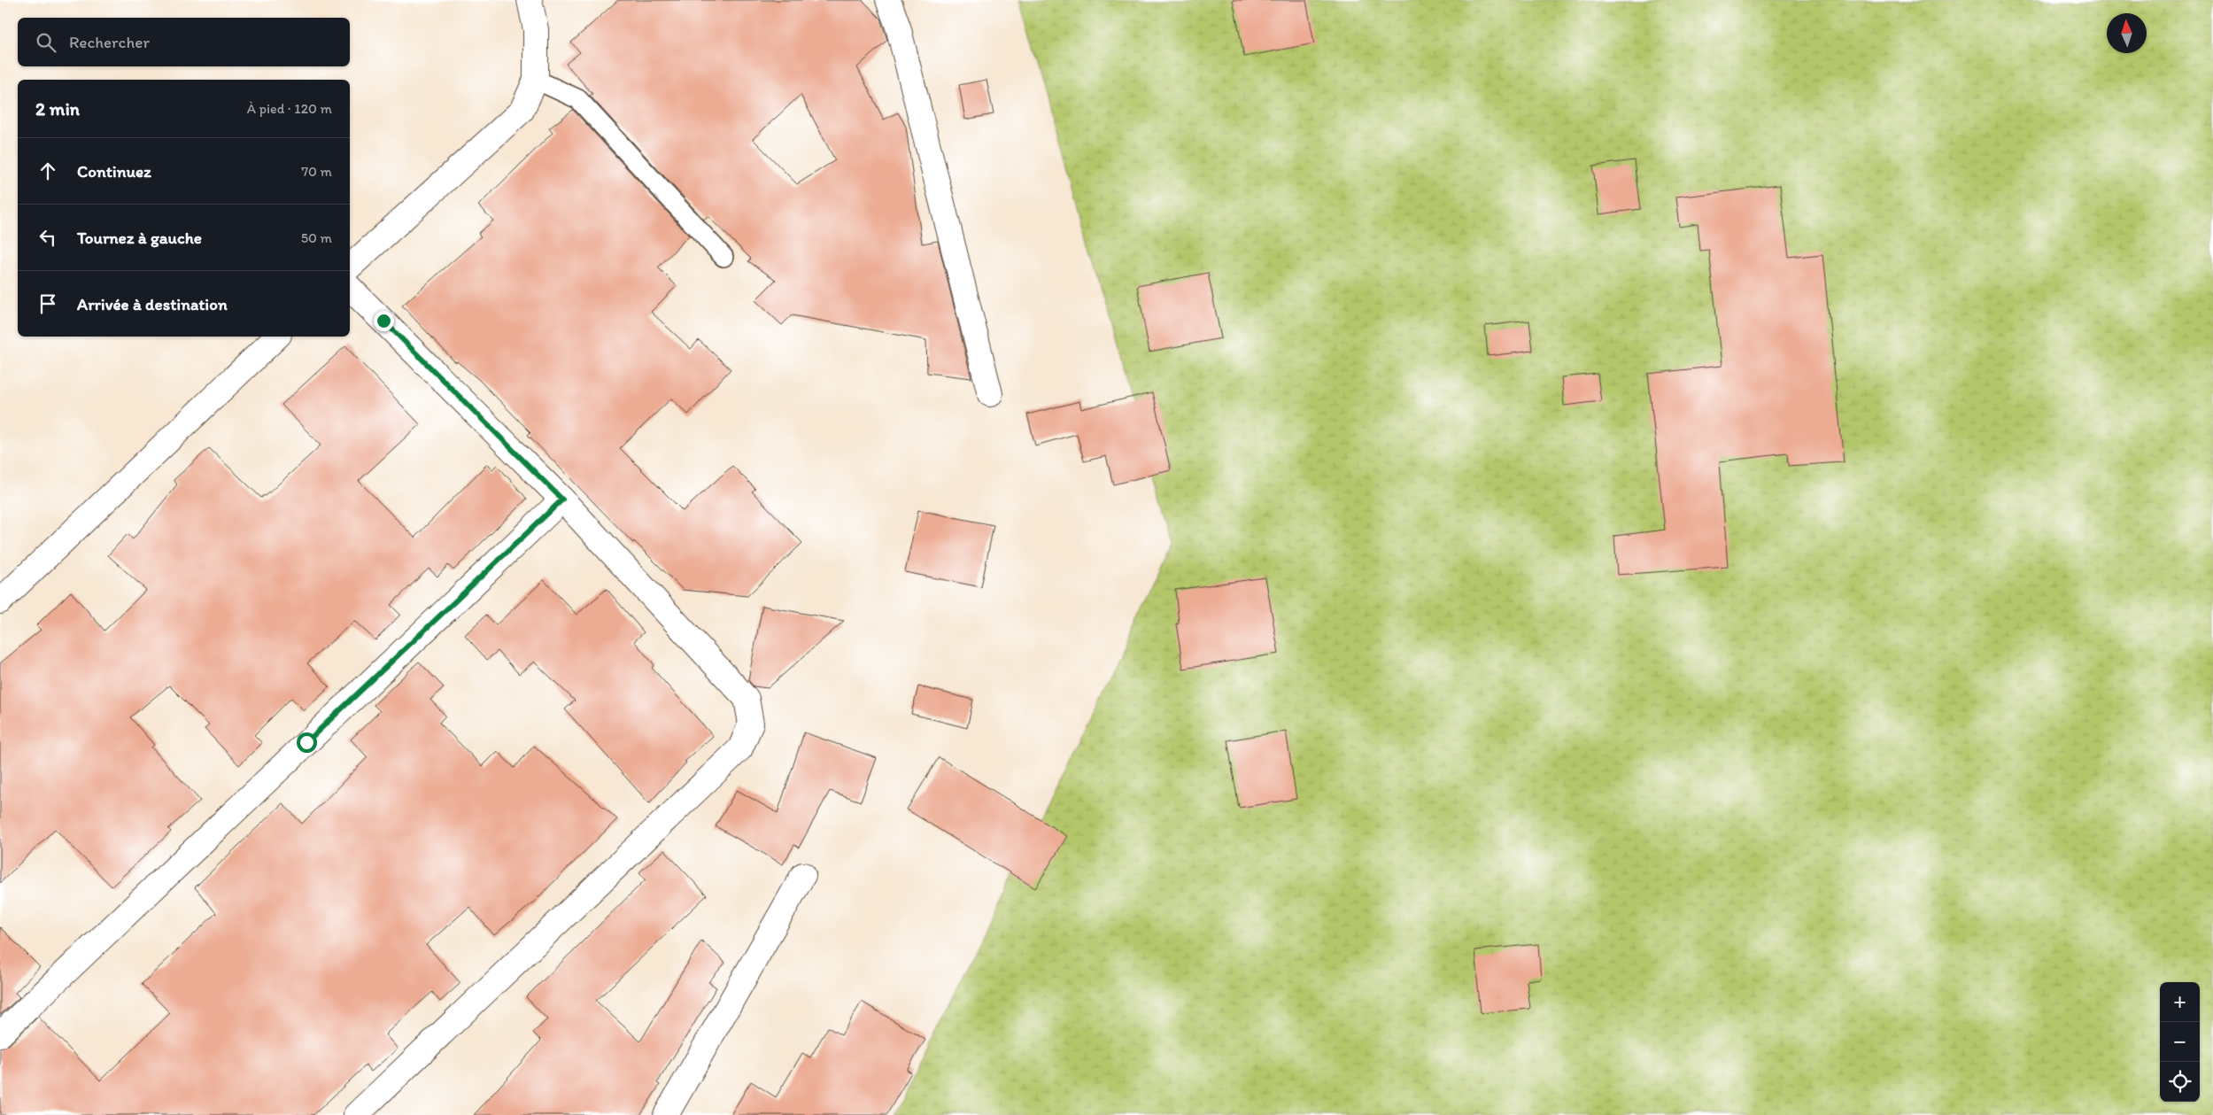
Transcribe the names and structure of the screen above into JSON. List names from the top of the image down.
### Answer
{
  "north": "top",
  "page": {
    "search": "Rechercher",
    "heading": ["2 min", "À pied · 120 m"],
    "list": [
      ["Continuez", "70 m"],
      ["Tournez à gauche", "50 m"],
      "Arrivée à destination"
    ],
    "map_buttons": ["+", "−"]
  }
}
